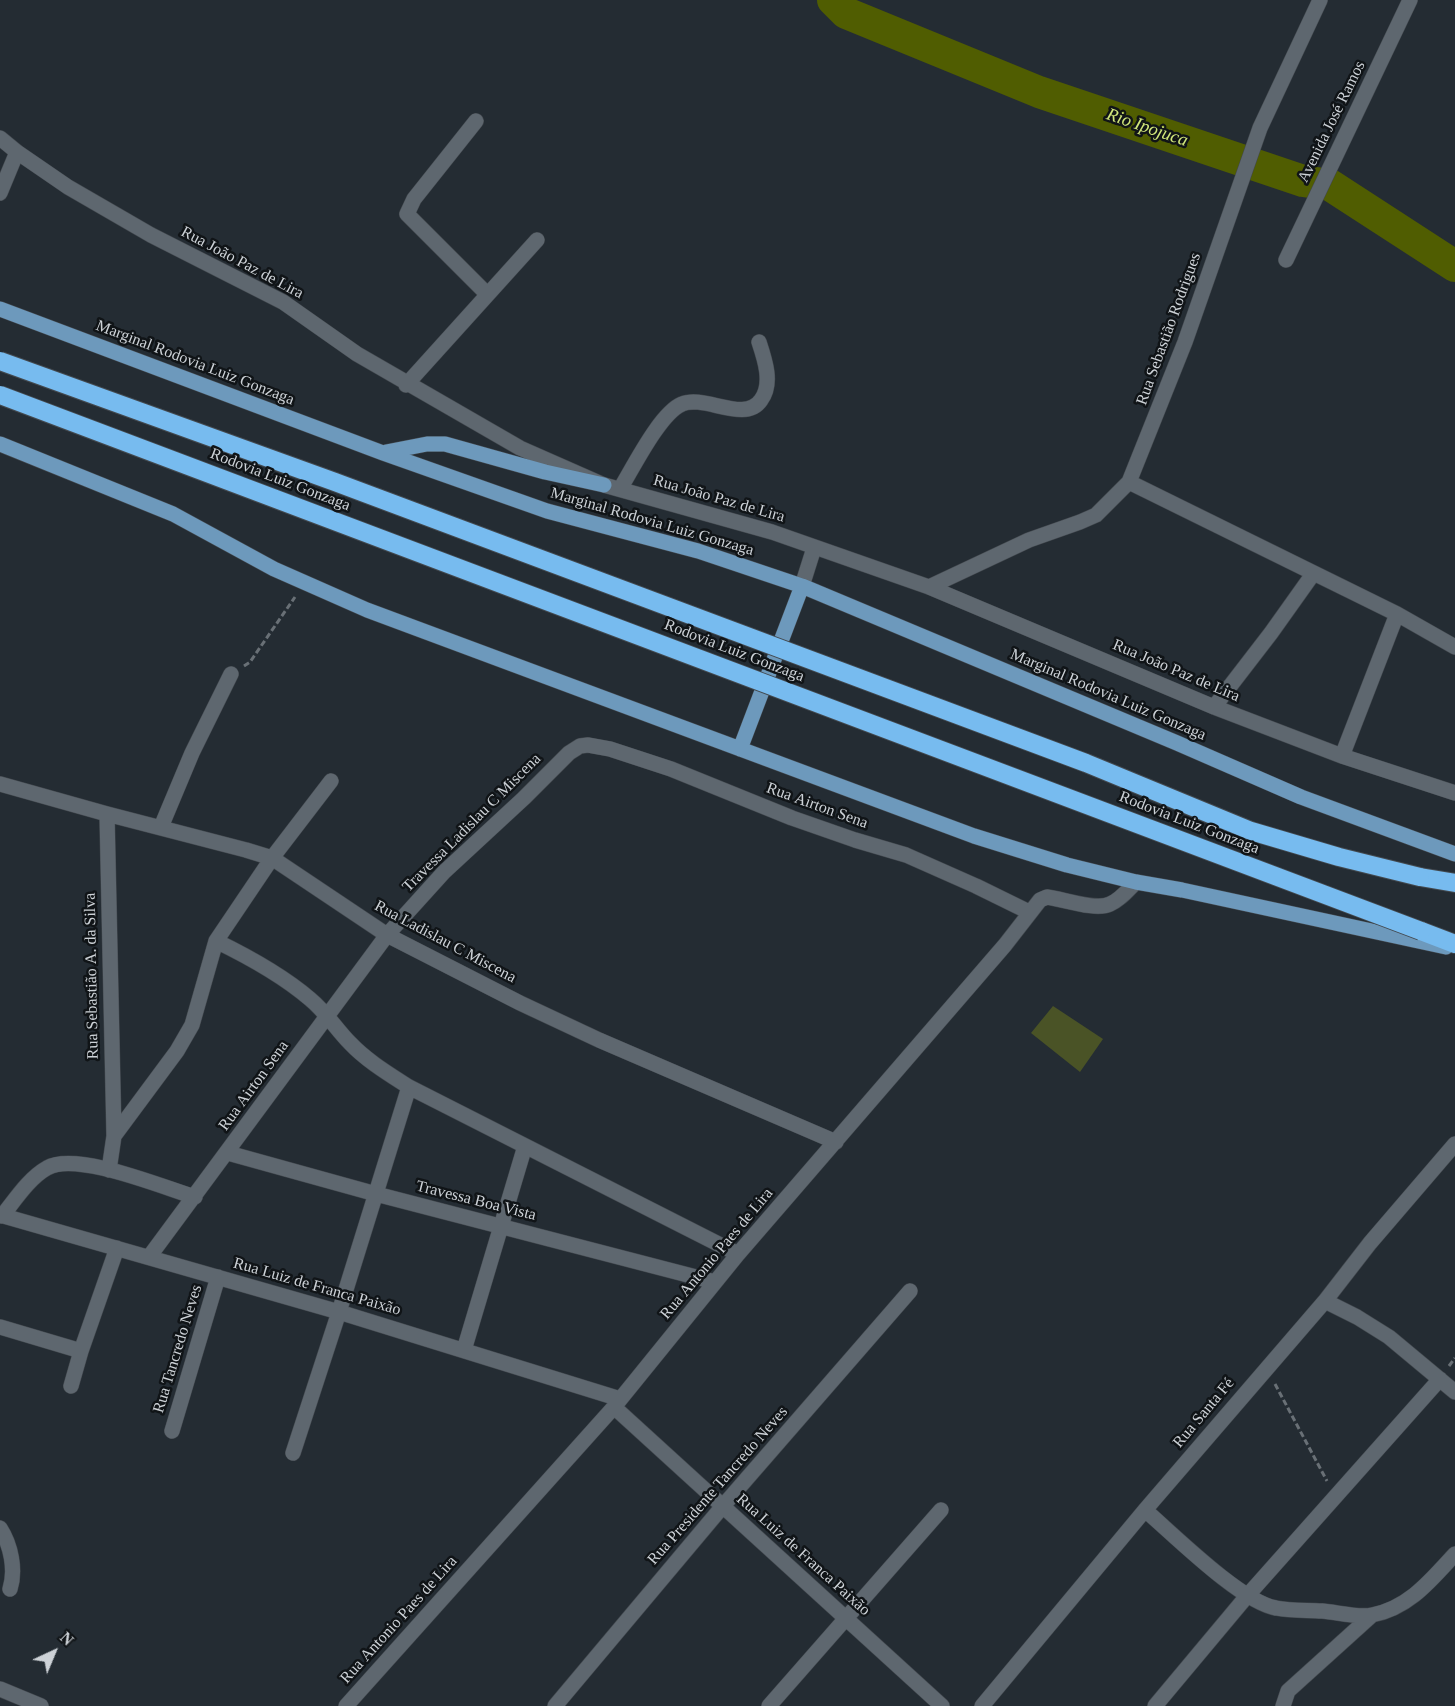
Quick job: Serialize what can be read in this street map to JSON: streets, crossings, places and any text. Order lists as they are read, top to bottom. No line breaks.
{"streets":{"highway":["Rodovia Luiz Gonzaga"],"main road":["Marginal Rodovia Luiz Gonzaga"],"street":["Avenida José Ramos","Rua João Paz de Lira","Rua Sebastião Rodrigues","Rua Airton Sena","Travessa Ladislau C Miscena","Rua Ladislau C Miscena","Rua Sebastião A. da Silva","Travessa Boa Vista","Rua Antonio Paes de Lira","Rua Luiz de Franca Paixão","Rua Tancredo Neves","Rua Santa Fé","Rua Presidente Tancredo Neves"]},"crossings":[["Rua João Paz de Lira","Rua Sebastião Rodrigues"],["Rua Airton Sena","Travessa Ladislau C Miscena"],["Rua Airton Sena","Rua Ladislau C Miscena"],["Rua Airton Sena","Travessa Boa Vista"],["Rua Airton Sena","Rua Antonio Paes de Lira"],["Rua Airton Sena","Rua Luiz de Franca Paixão"],["Travessa Ladislau C Miscena","Rua Ladislau C Miscena"],["Rua Ladislau C Miscena","Rua Sebastião A. da Silva"],["Rua Ladislau C Miscena","Rua Antonio Paes de Lira"],["Rua Sebastião A. da Silva","Rua Luiz de Franca Paixão"],["Travessa Boa Vista","Rua Antonio Paes de Lira"],["Rua Antonio Paes de Lira","Rua Luiz de Franca Paixão"],["Rua Luiz de Franca Paixão","Rua Tancredo Neves"],["Rua Luiz de Franca Paixão","Rua Presidente Tancredo Neves"]],"water":["Rio Ipojuca"],"north":"top right"}
